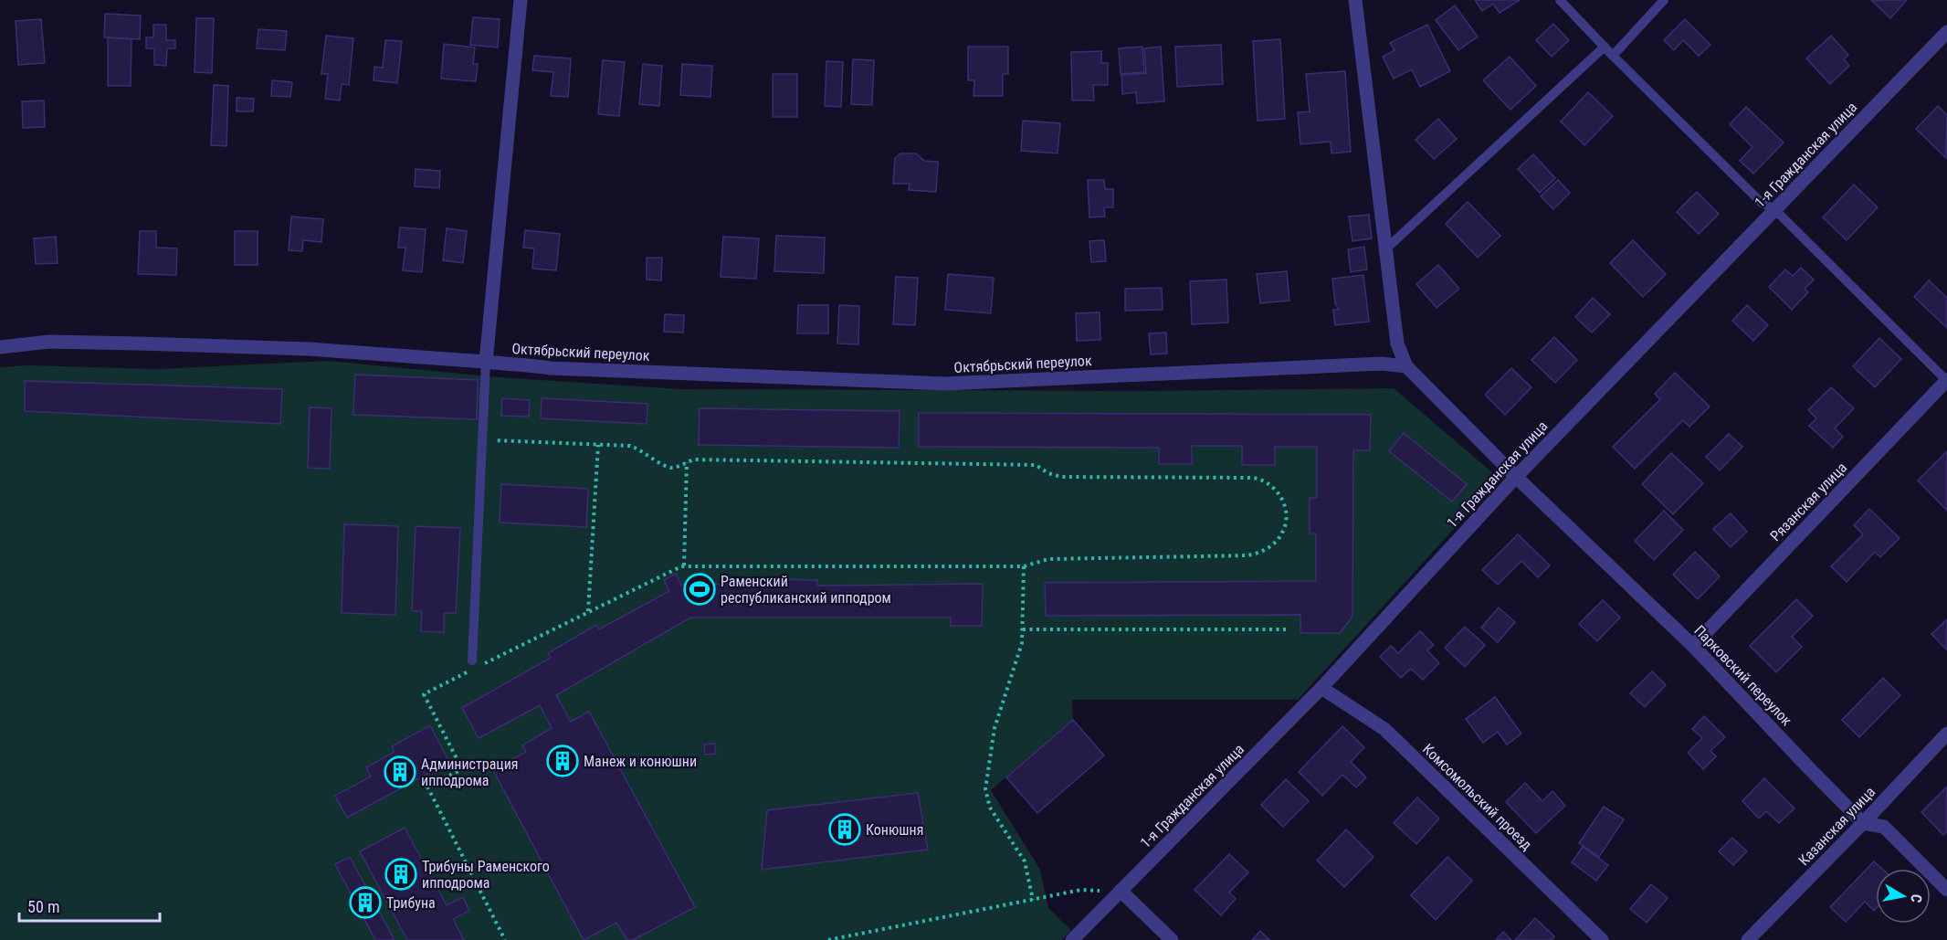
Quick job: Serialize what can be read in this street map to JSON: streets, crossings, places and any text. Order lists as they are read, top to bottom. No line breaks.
{"streets":{"street":["1-я Гражданская улица","Октябрьский переулок","Рязанская улица","Парковский переулок","Комсомольский проезд","Казанская улица"]},"crossings":[["1-я Гражданская улица","Парковский переулок"],["1-я Гражданская улица","Комсомольский проезд"],["Рязанская улица","Парковский переулок"],["Парковский переулок","Казанская улица"]],"places":{"sports":["Раменский республиканский ипподром"],"building":["Манеж и конюшни","Администрация ипподрома","Конюшня","Трибуны Раменского ипподрома","Трибуна"]},"scale_bar":"50 m","north":"right"}
